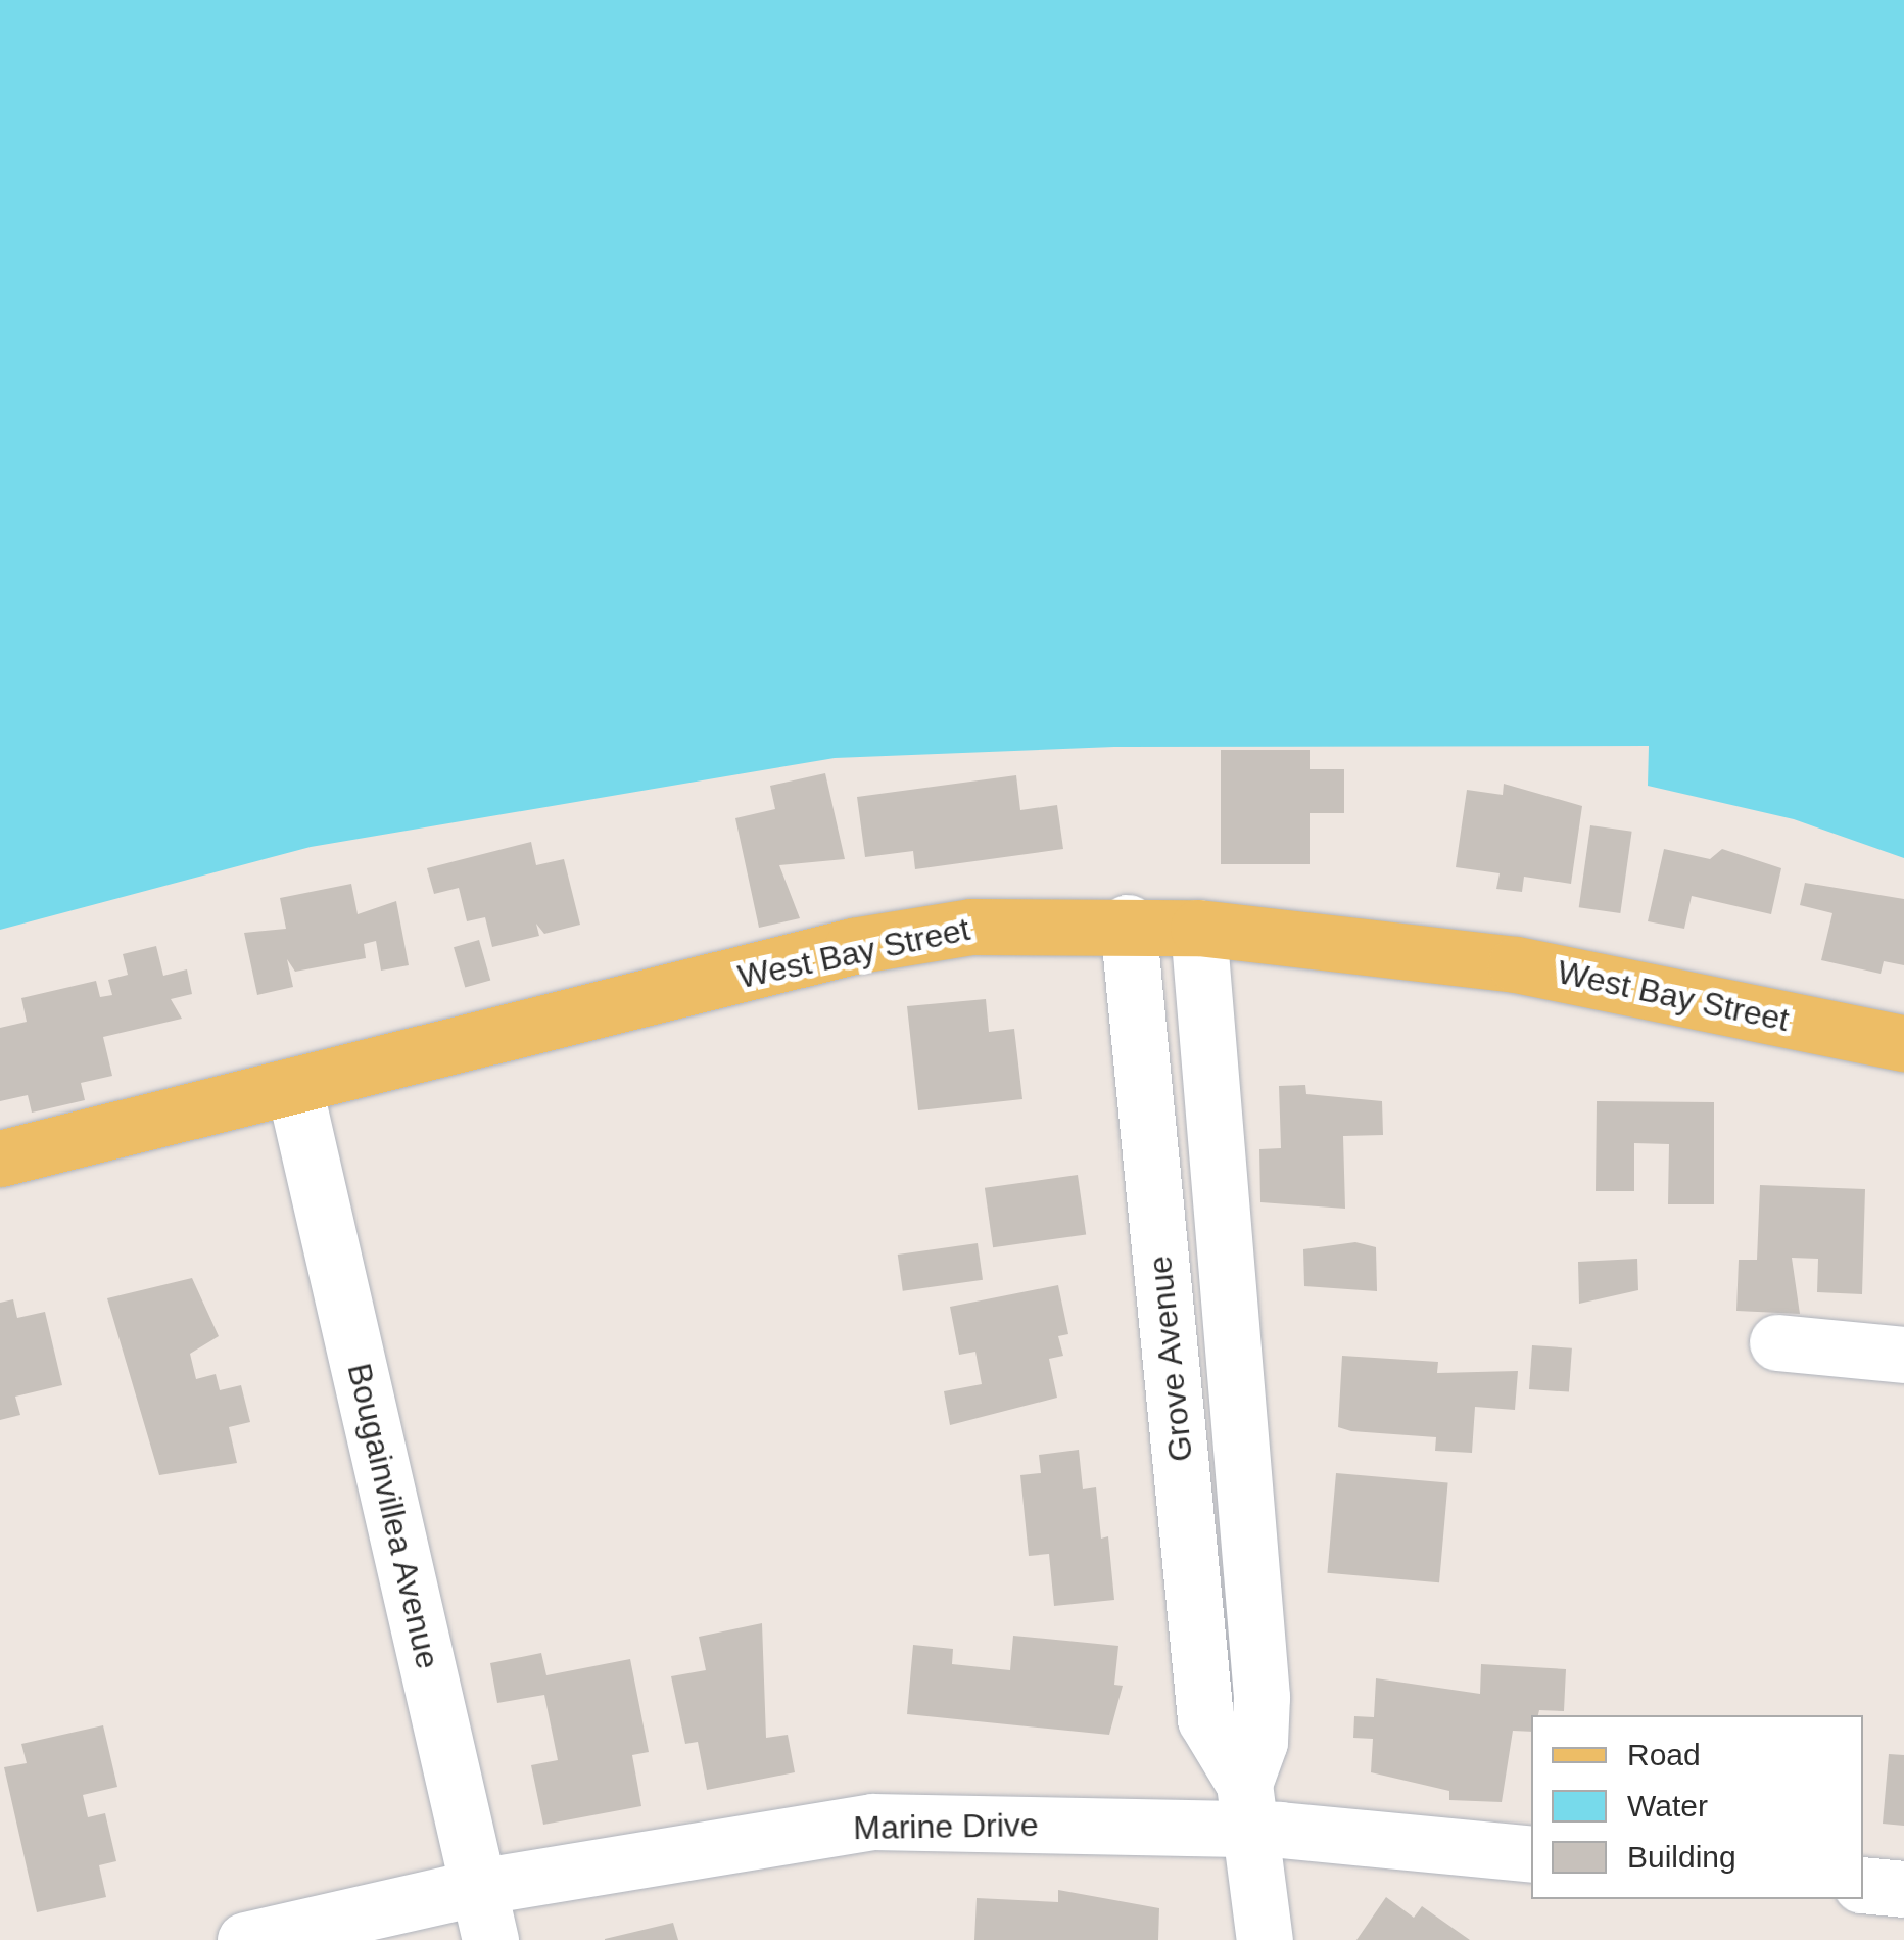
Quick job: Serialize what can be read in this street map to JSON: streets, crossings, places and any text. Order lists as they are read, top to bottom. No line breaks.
{"streets":{"main road":["West Bay Street"],"street":["Grove Avenue","Bougainvillea Avenue","Marine Drive"]},"crossings":[["West Bay Street","Grove Avenue"],["West Bay Street","Bougainvillea Avenue"],["Grove Avenue","Marine Drive"],["Bougainvillea Avenue","Marine Drive"]],"legend":["Road","Water","Building"]}
